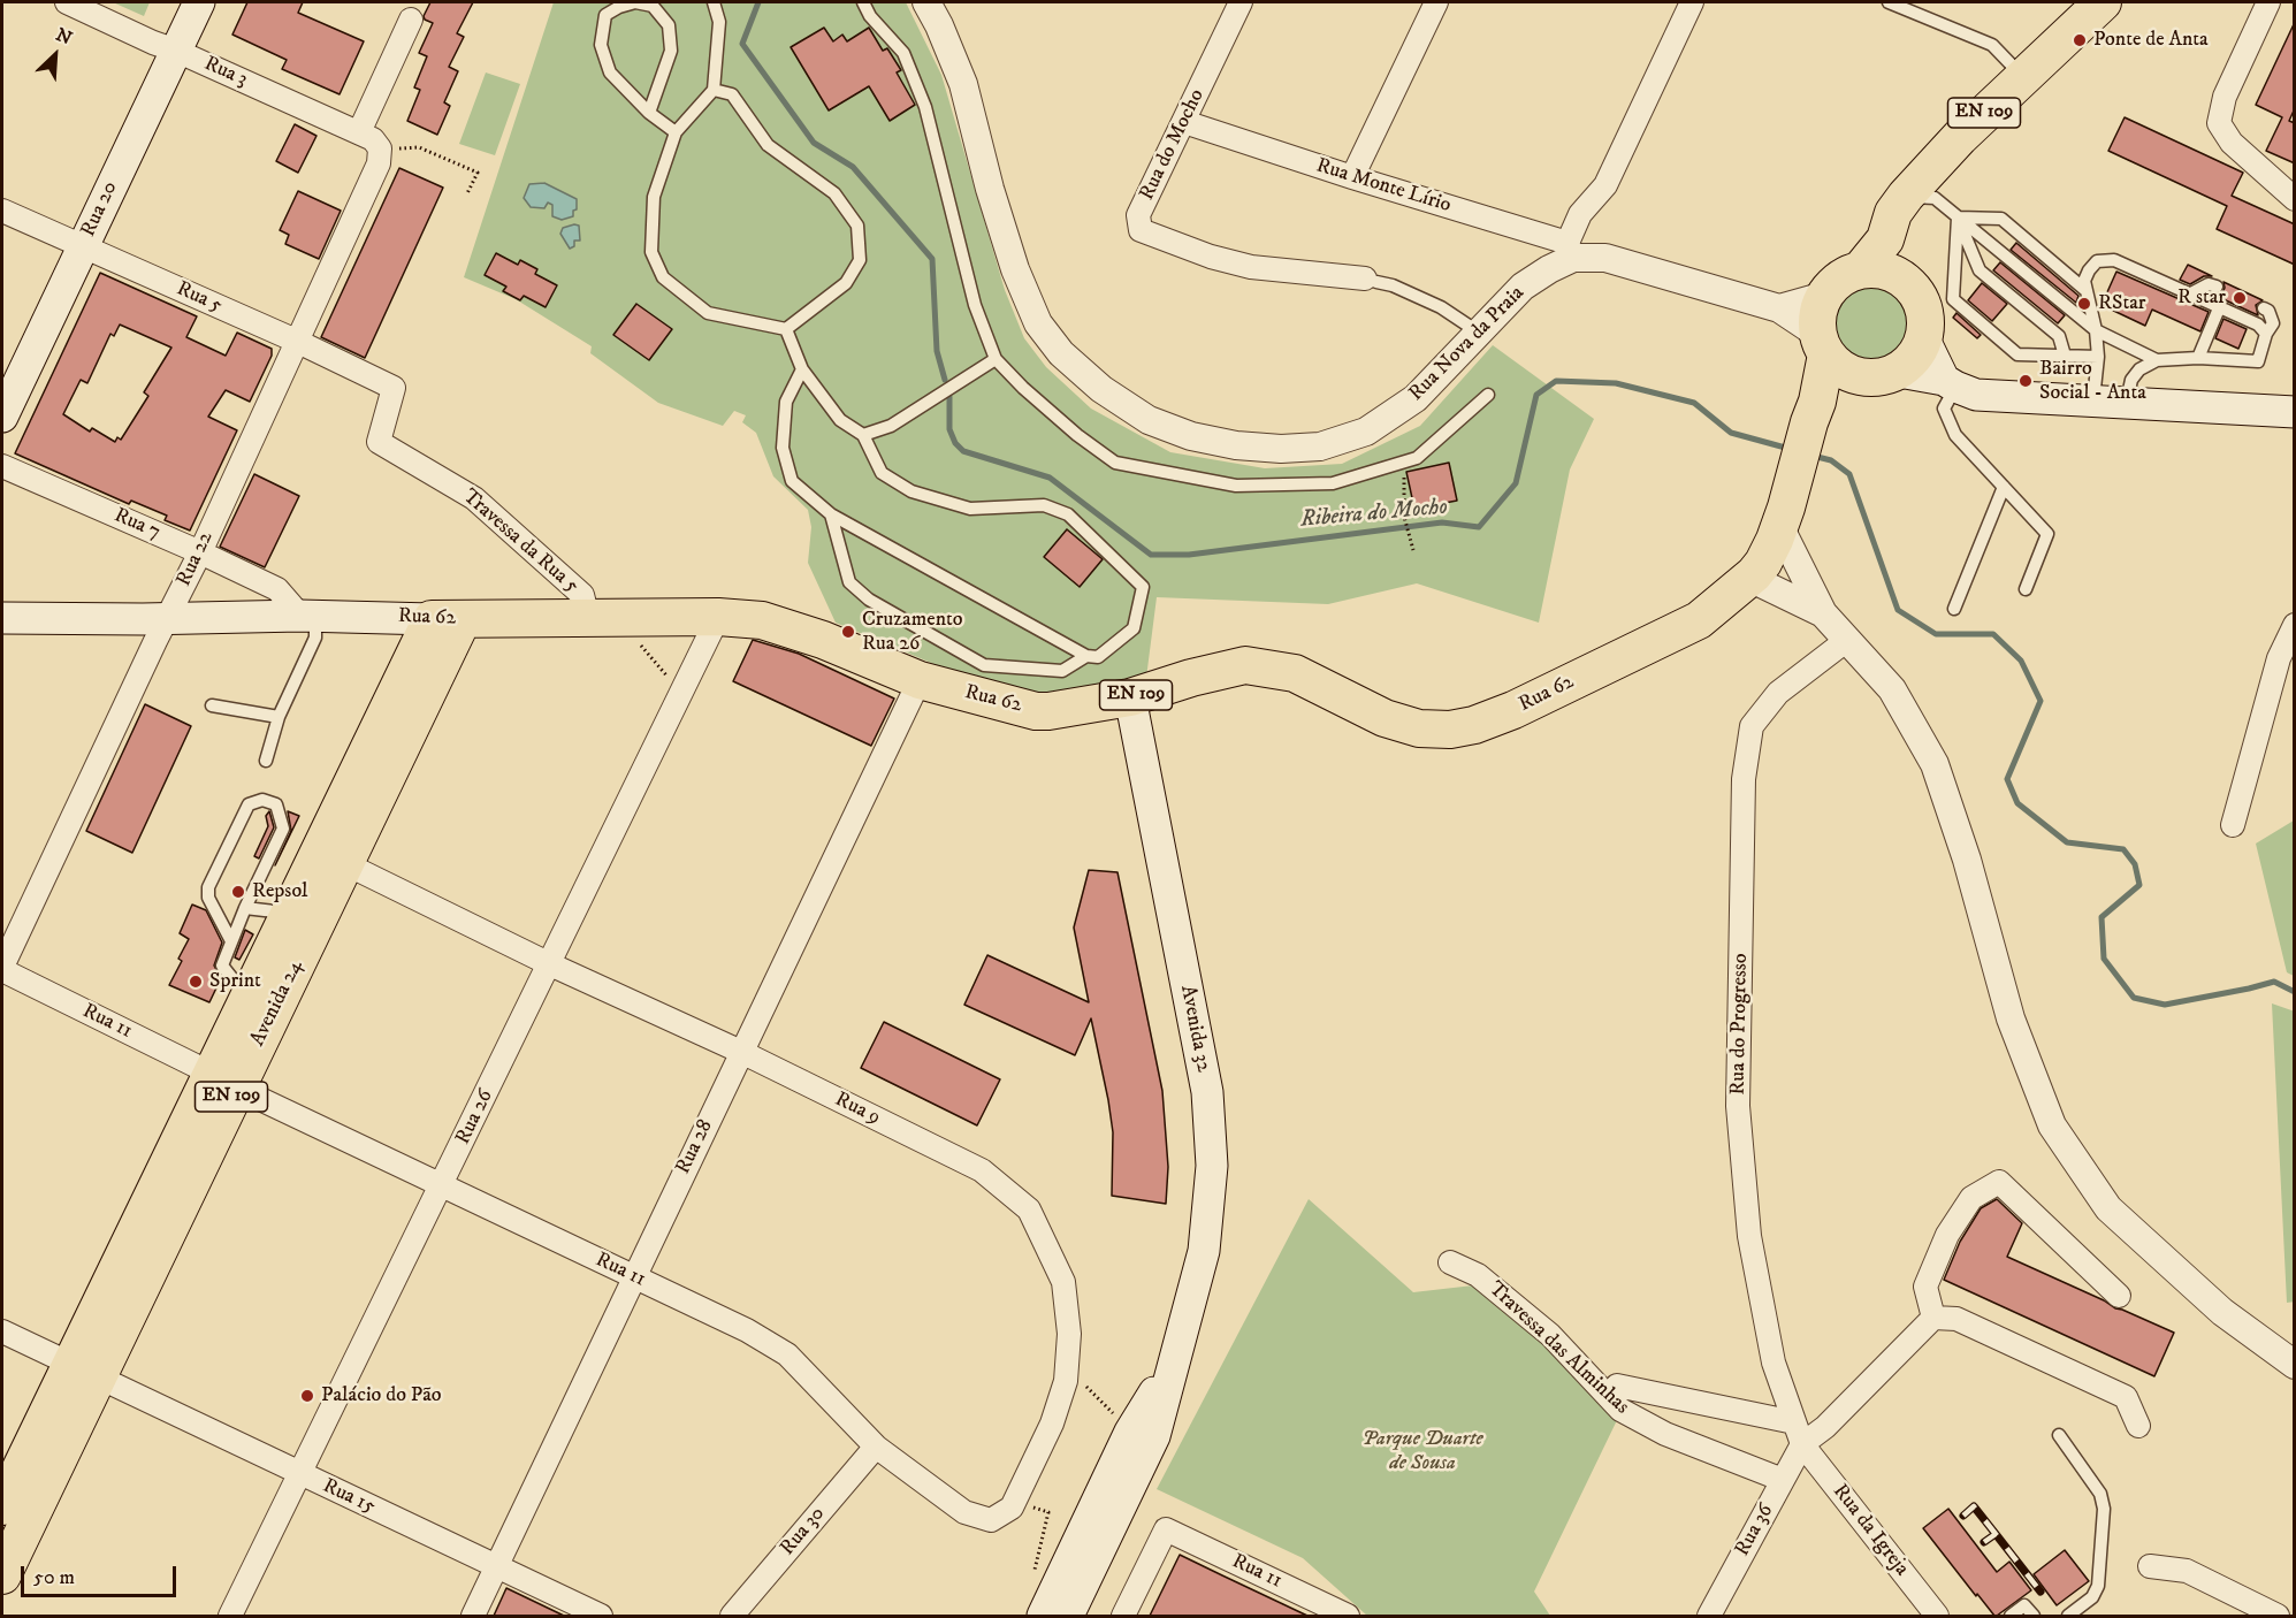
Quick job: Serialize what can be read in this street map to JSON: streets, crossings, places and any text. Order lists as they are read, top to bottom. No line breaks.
{"streets":{"main road":["EN 109","Rua 20","Rua 62","Avenida 24","Avenida 32"],"street":["Rua 3","Rua do Mocho","Rua Monte Lírio","Rua 5","Rua Nova da Praia","Rua 7","Travessa da Rua 5","Rua 22","Rua 11","Rua do Progresso","Rua 9","Rua 26","Rua 28","Travessa das Alminhas","Rua 15","Rua 36","Rua da Igreja","Rua 30"]},"crossings":[["Rua 3","Rua 20"],["Rua 3","Rua 22"],["EN 109","Rua Nova da Praia"],["EN 109","Rua 62"],["Rua do Mocho","Rua Monte Lírio"],["Rua Monte Lírio","Rua Nova da Praia"],["Rua 20","Rua 5"],["Rua 5","Travessa da Rua 5"],["Rua 5","Rua 22"],["Rua Nova da Praia","Rua 62"],["Rua 7","Rua 22"],["Rua 7","Rua 62"],["Travessa da Rua 5","Rua 62"],["Rua 22","Rua 62"],["Rua 22","Rua 11"],["Rua 62","Avenida 24"],["Rua 62","Avenida 32"],["Rua 62","Rua 26"],["Rua 62","Rua 28"],["Avenida 24","Rua 11"],["Avenida 24","Rua 9"],["Avenida 24","Rua 15"],["Rua 11","Rua 9"],["Rua 11","Rua 26"],["Rua 11","Rua 28"],["Rua 11","Rua 30"],["Rua do Progresso","Rua 36"],["Rua do Progresso","Rua da Igreja"],["Rua 9","Rua 26"],["Rua 9","Rua 28"],["Rua 26","Rua 15"],["Rua 28","Rua 15"],["Travessa das Alminhas","Rua 36"],["Rua 36","Rua da Igreja"]],"water":["Ribeira do Mocho"],"parks":["Parque Duarte de Sousa"],"places":["Ponte de Anta","R star","RStar","Bairro Social - Anta","Cruzamento Rua 26","Repsol","Sprint","Palácio do Pão"],"scale_bar":"50 m","north":"top right"}
